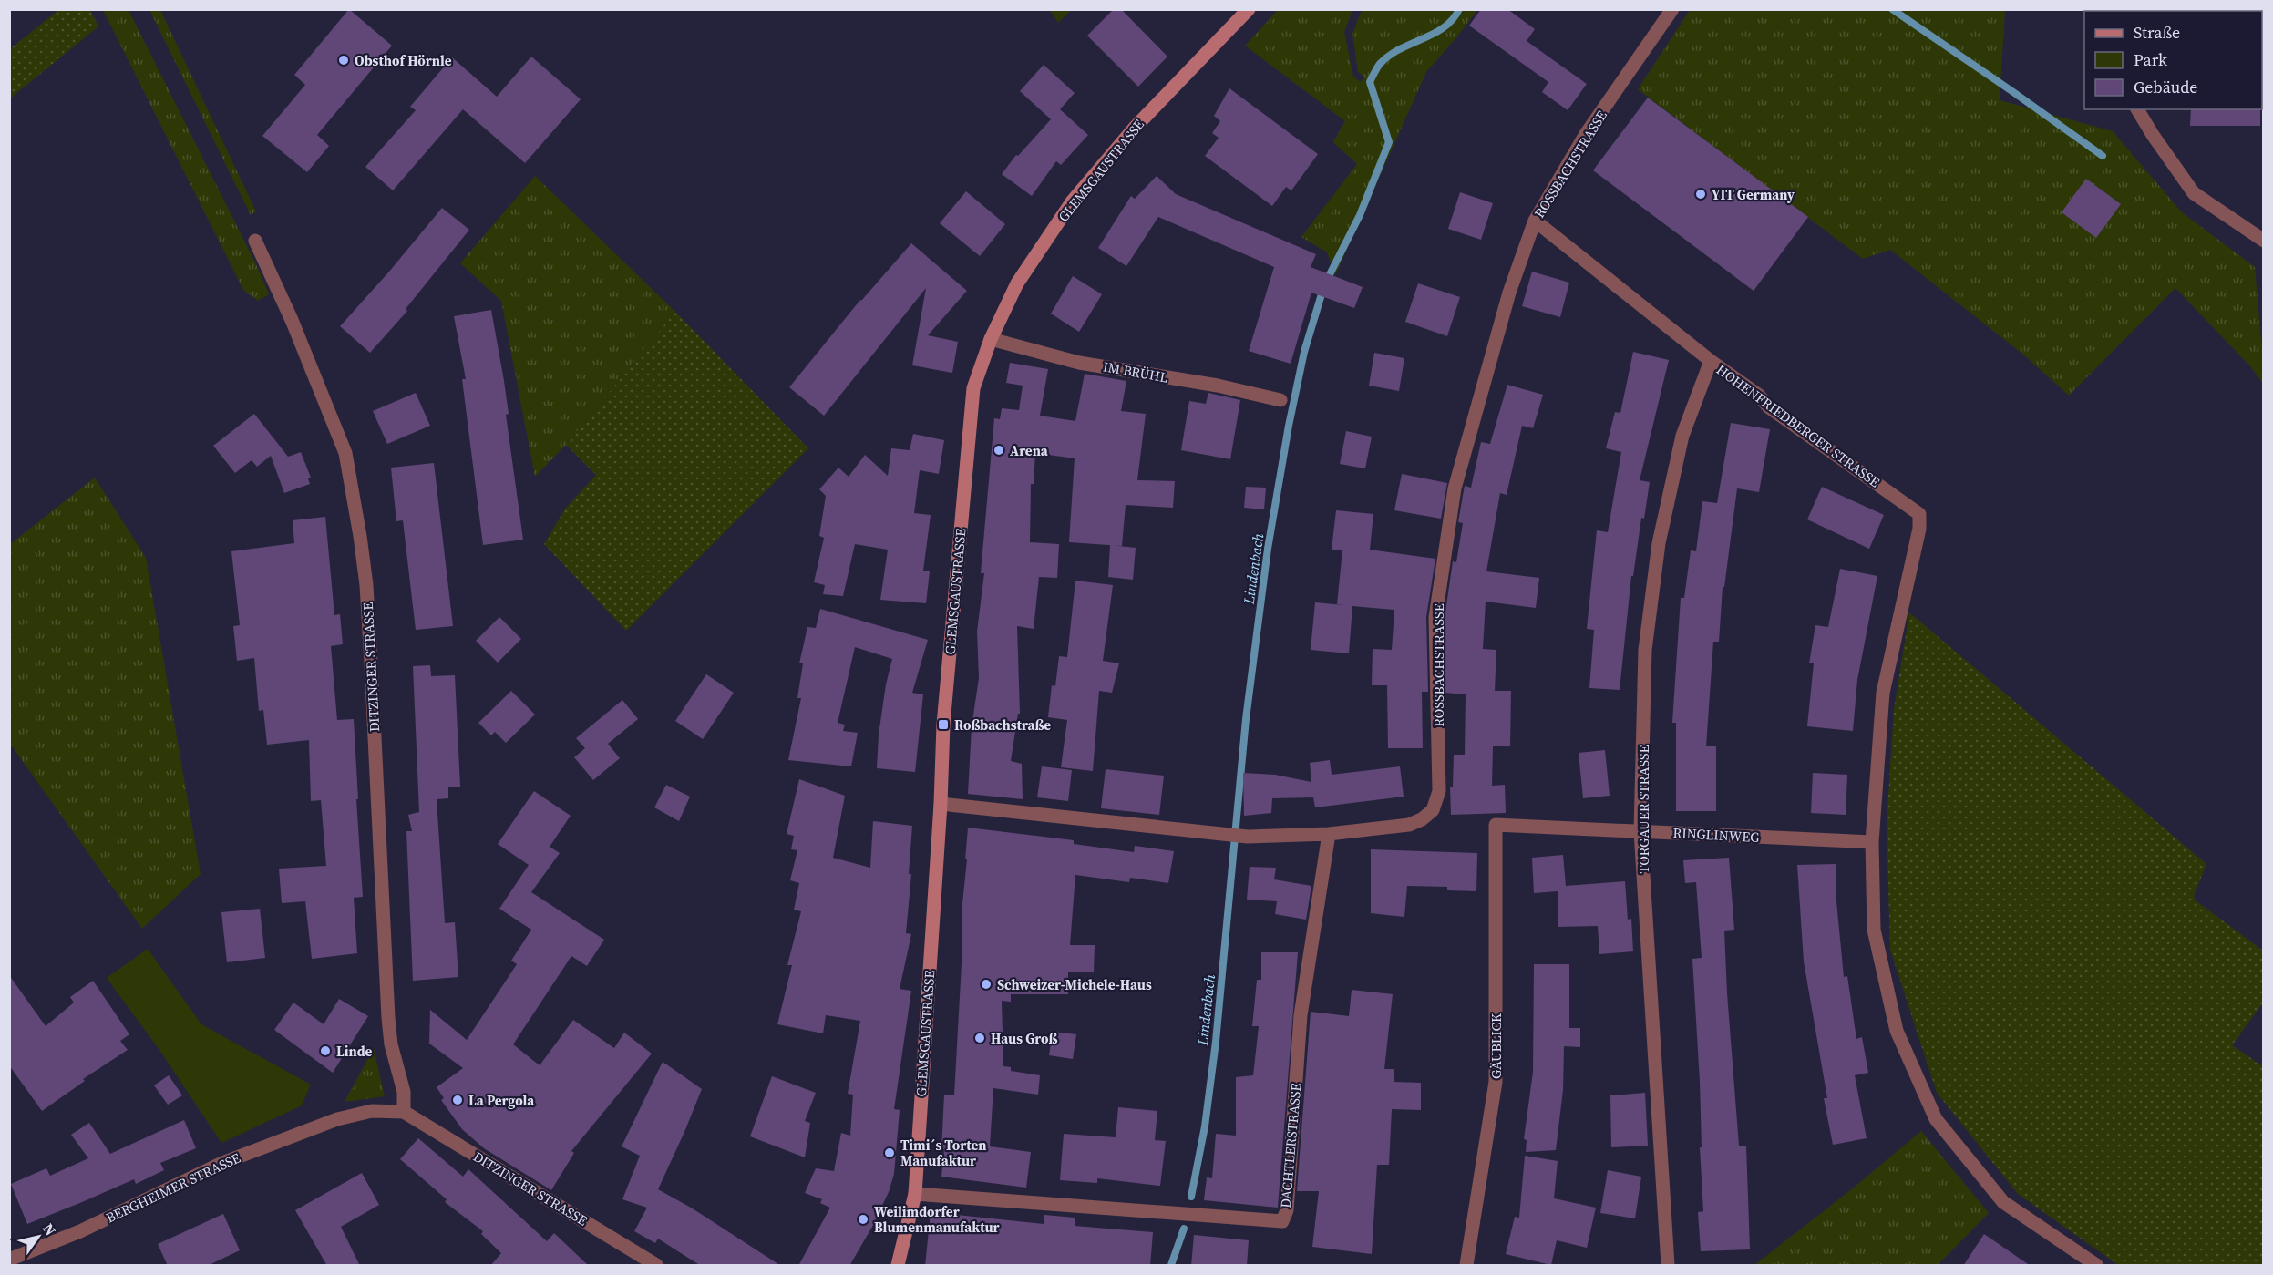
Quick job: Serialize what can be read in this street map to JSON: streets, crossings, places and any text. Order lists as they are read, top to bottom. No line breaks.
{"streets":{"main road":["GLEMSGAUSTRASSE"],"street":["ROSSBACHSTRASSE","IM BRÜHL","HOHENFRIEDBERGER STRASSE","DITZINGER STRASSE","TORGAUER STRASSE","RINGLINWEG","GÄUBLICK","DACHTLERSTRASSE","BERGHEIMER STRASSE"]},"crossings":[["ROSSBACHSTRASSE","GLEMSGAUSTRASSE"],["ROSSBACHSTRASSE","HOHENFRIEDBERGER STRASSE"],["ROSSBACHSTRASSE","DACHTLERSTRASSE"],["GLEMSGAUSTRASSE","IM BRÜHL"],["GLEMSGAUSTRASSE","DACHTLERSTRASSE"],["HOHENFRIEDBERGER STRASSE","TORGAUER STRASSE"],["HOHENFRIEDBERGER STRASSE","RINGLINWEG"],["DITZINGER STRASSE","BERGHEIMER STRASSE"],["TORGAUER STRASSE","RINGLINWEG"],["RINGLINWEG","GÄUBLICK"]],"water":["Lindenbach"],"places":{"other":["Obsthof Hörnle","YIT Germany","Arena","Schweizer-Michele-Haus","Haus Groß","Linde","La Pergola","Timi´s Torten Manufaktur","Weilimdorfer Blumenmanufaktur"],"transit":["Roßbachstraße"]},"legend":["Straße","Park","Gebäude"],"north":"top right"}
